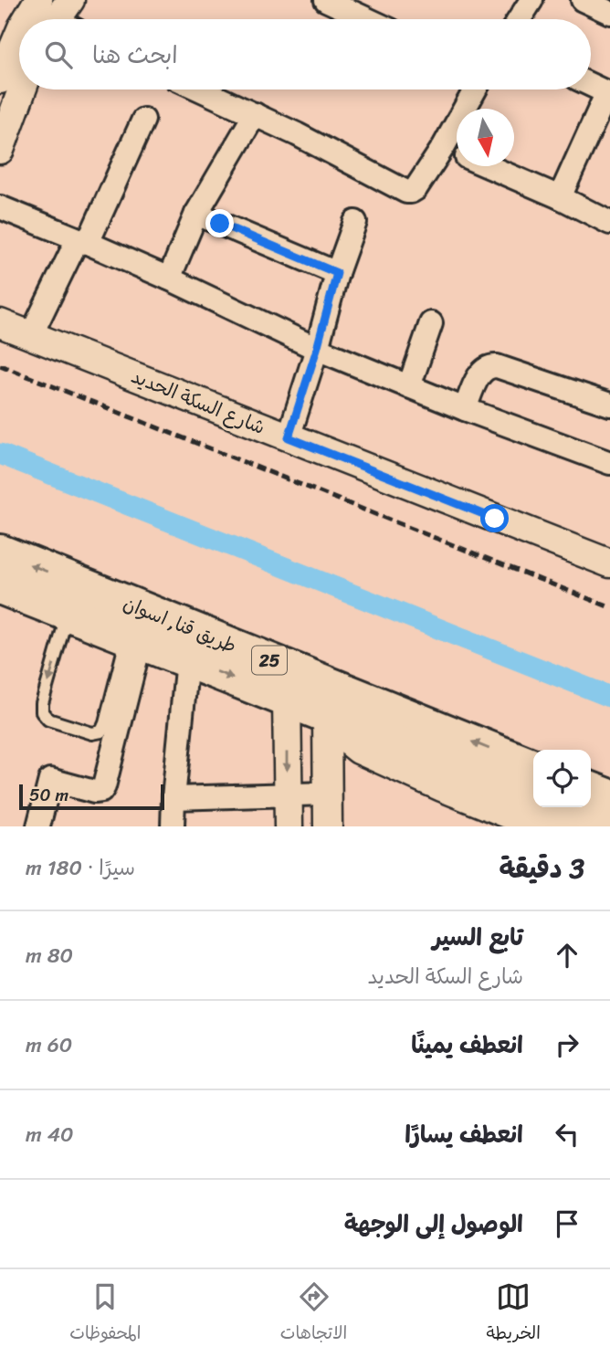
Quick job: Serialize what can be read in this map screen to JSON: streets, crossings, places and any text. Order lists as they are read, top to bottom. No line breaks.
{"streets":{"highway":["طريق قنا, اسوان","25"],"street":["شارع السكة الحديد"]},"scale_bar":"50 m","north":"bottom","page":{"search":"ابحث هنا","scale":"50 m","heading":["3 دقيقة","سيرًا · 180 m"],"list":[["تابع السير","شارع السكة الحديد","80 m"],["انعطف يمينًا","60 m"],["انعطف يسارًا","40 m"],"الوصول إلى الوجهة"],"nav":["الخريطة","الاتجاهات","المحفوظات"]}}
